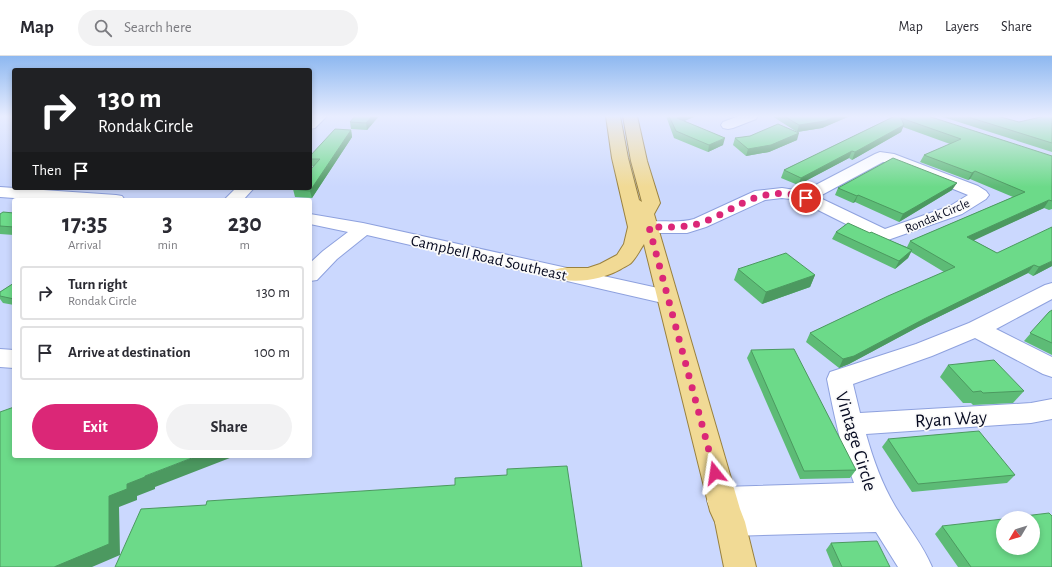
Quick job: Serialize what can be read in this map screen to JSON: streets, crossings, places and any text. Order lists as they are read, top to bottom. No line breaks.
{"streets":{"street":["Rondak Circle","Campbell Road Southeast","Ryan Way","Vintage Circle"]},"crossings":[["Ryan Way","Vintage Circle"]],"north":"bottom left","page":{"header":"Map","search":"Search here","nav":["Map","Layers","Share"],"turn":["130 m","Rondak Circle"],"then":"Then","eta":["17:35","Arrival","3","min","230","m"],"list":[{"name":"Turn right","note":"Rondak Circle","value":"130 m"},{"name":"Arrive at destination","value":"100 m"}],"buttons":["Exit","Share"]}}
